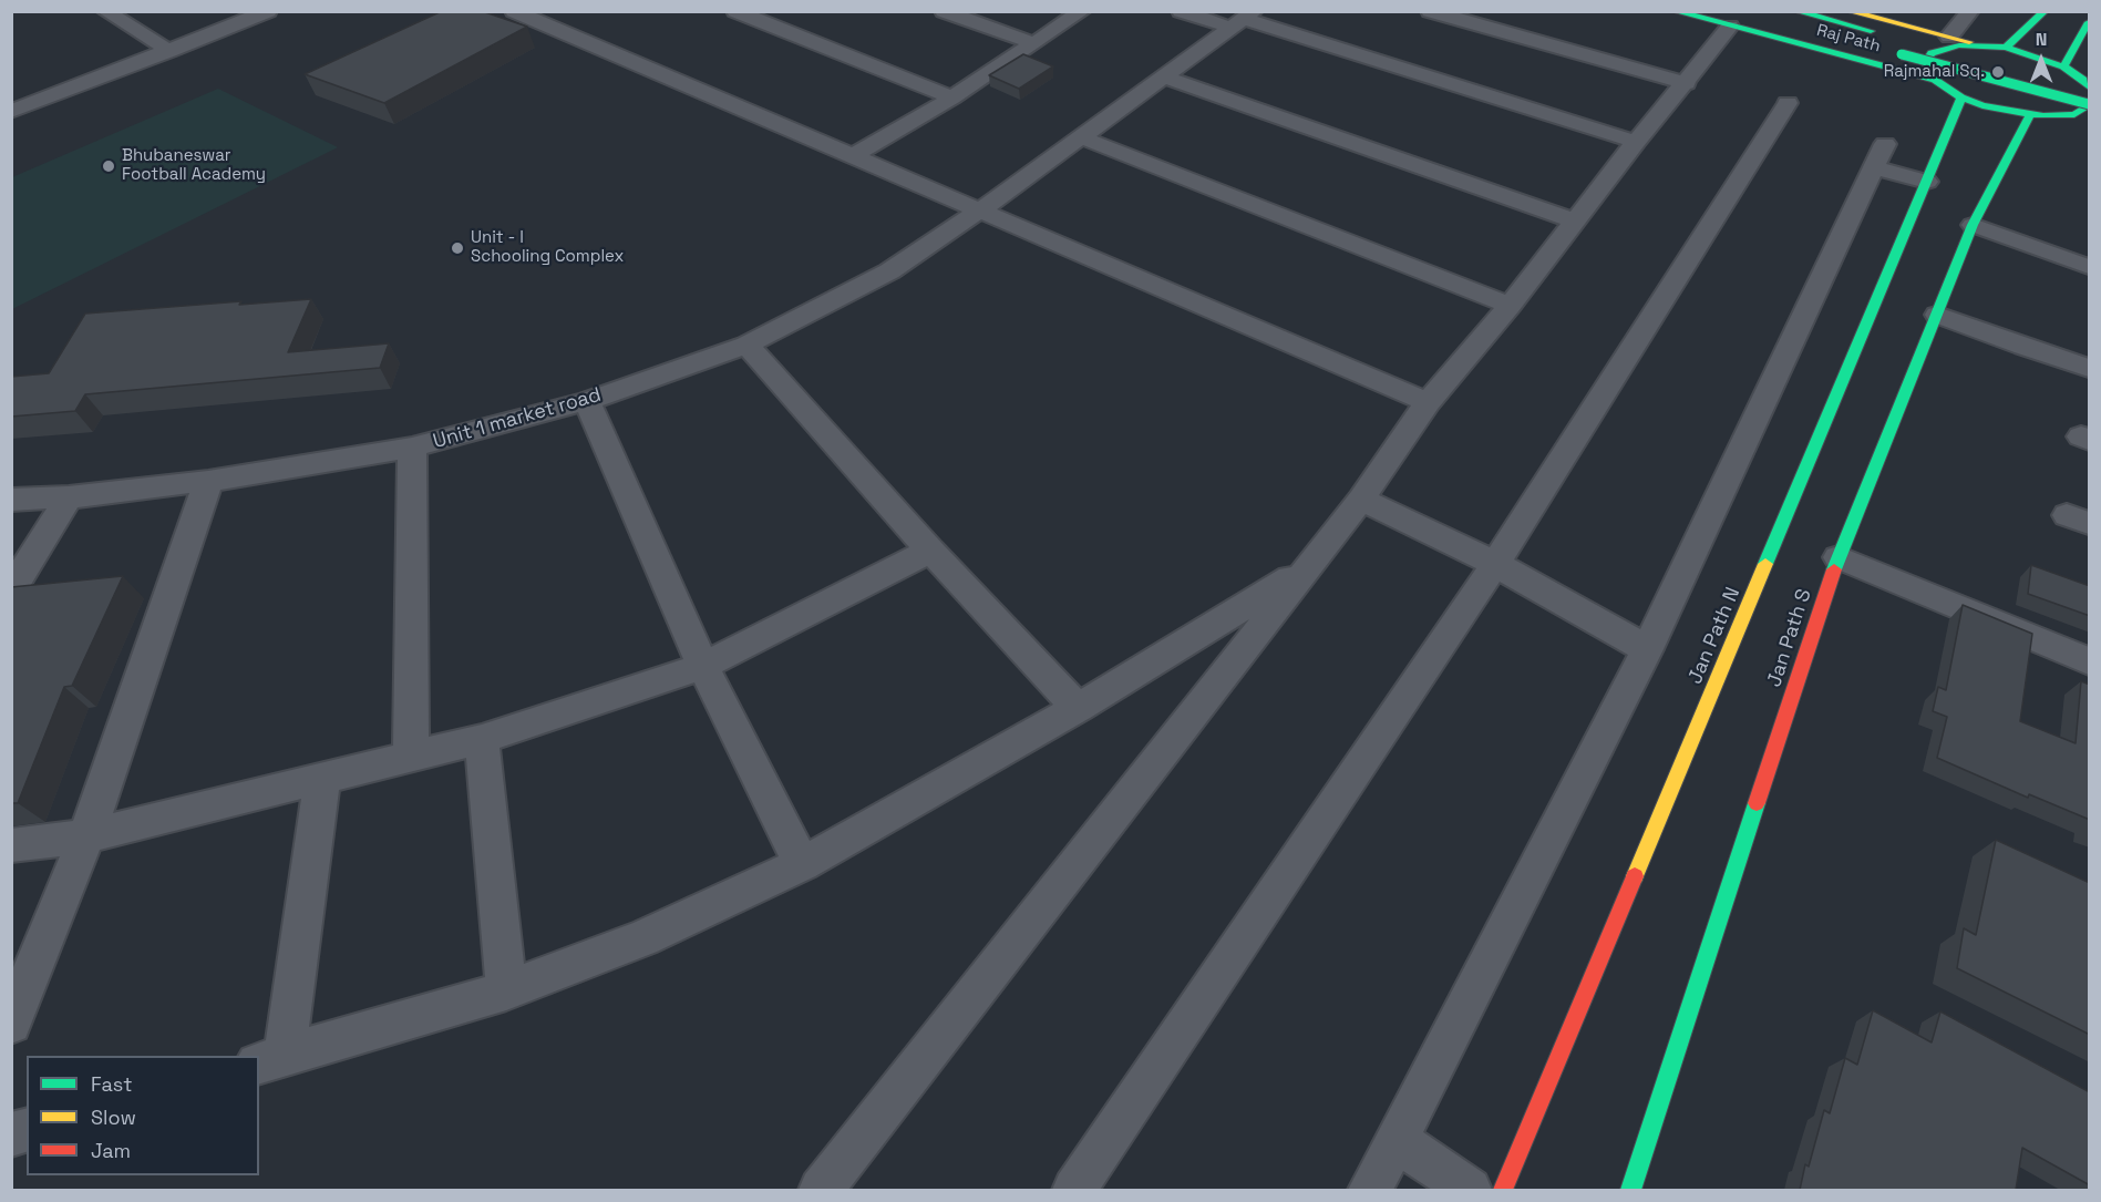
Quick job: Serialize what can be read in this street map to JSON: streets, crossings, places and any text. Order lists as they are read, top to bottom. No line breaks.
{"streets":{"main road":["Raj Path","Jan Path N","Jan Path S"],"street":["Unit 1 market road"]},"crossings":[["Raj Path","Jan Path N"],["Raj Path","Jan Path S"]],"places":["Rajmahal Sq.","Bhubaneswar Football Academy","Unit - I Schooling Complex"],"legend":["Fast","Slow","Jam"],"north":"top"}
